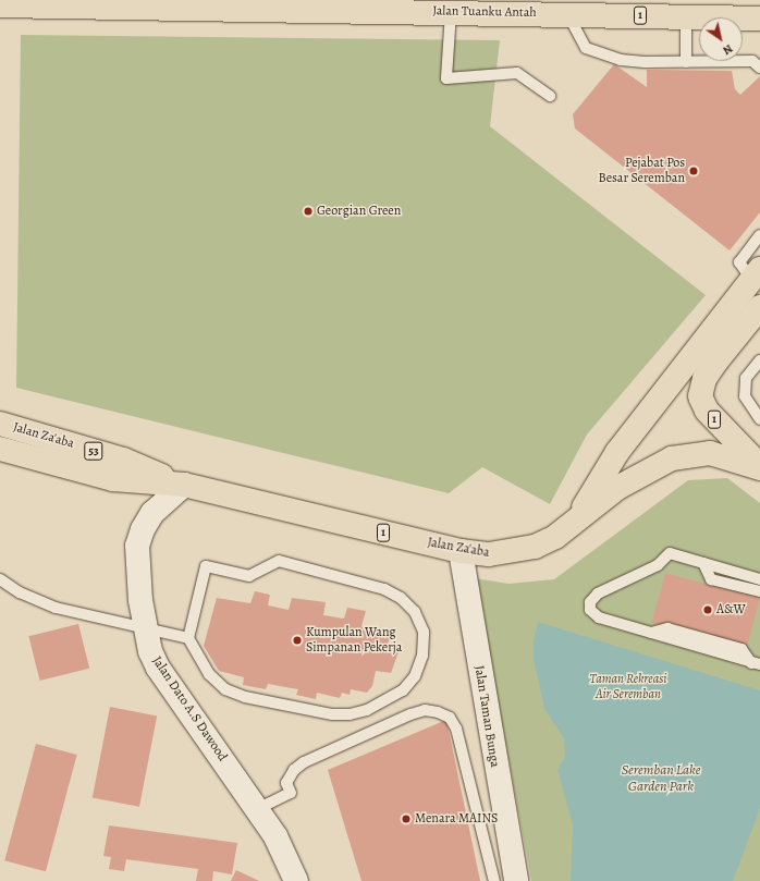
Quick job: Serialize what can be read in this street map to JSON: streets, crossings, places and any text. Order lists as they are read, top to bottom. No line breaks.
{"streets":{"highway":["Jalan Tuanku Antah","1","Jalan Za'aba","53"],"street":["Jalan Dato A.S Dawood","Jalan Taman Bunga"]},"crossings":[["Jalan Tuanku Antah","1"],["1","Jalan Za'aba"],["Jalan Za'aba","Jalan Dato A.S Dawood"],["Jalan Za'aba","Jalan Taman Bunga"]],"water":["Seremban Lake Garden Park"],"parks":["Taman Rekreasi Air Seremban"],"places":["Pejabat Pos Besar Seremban","Georgian Green","A&W","Kumpulan Wang Simpanan Pekerja","Menara MAINS"],"north":"bottom right"}
